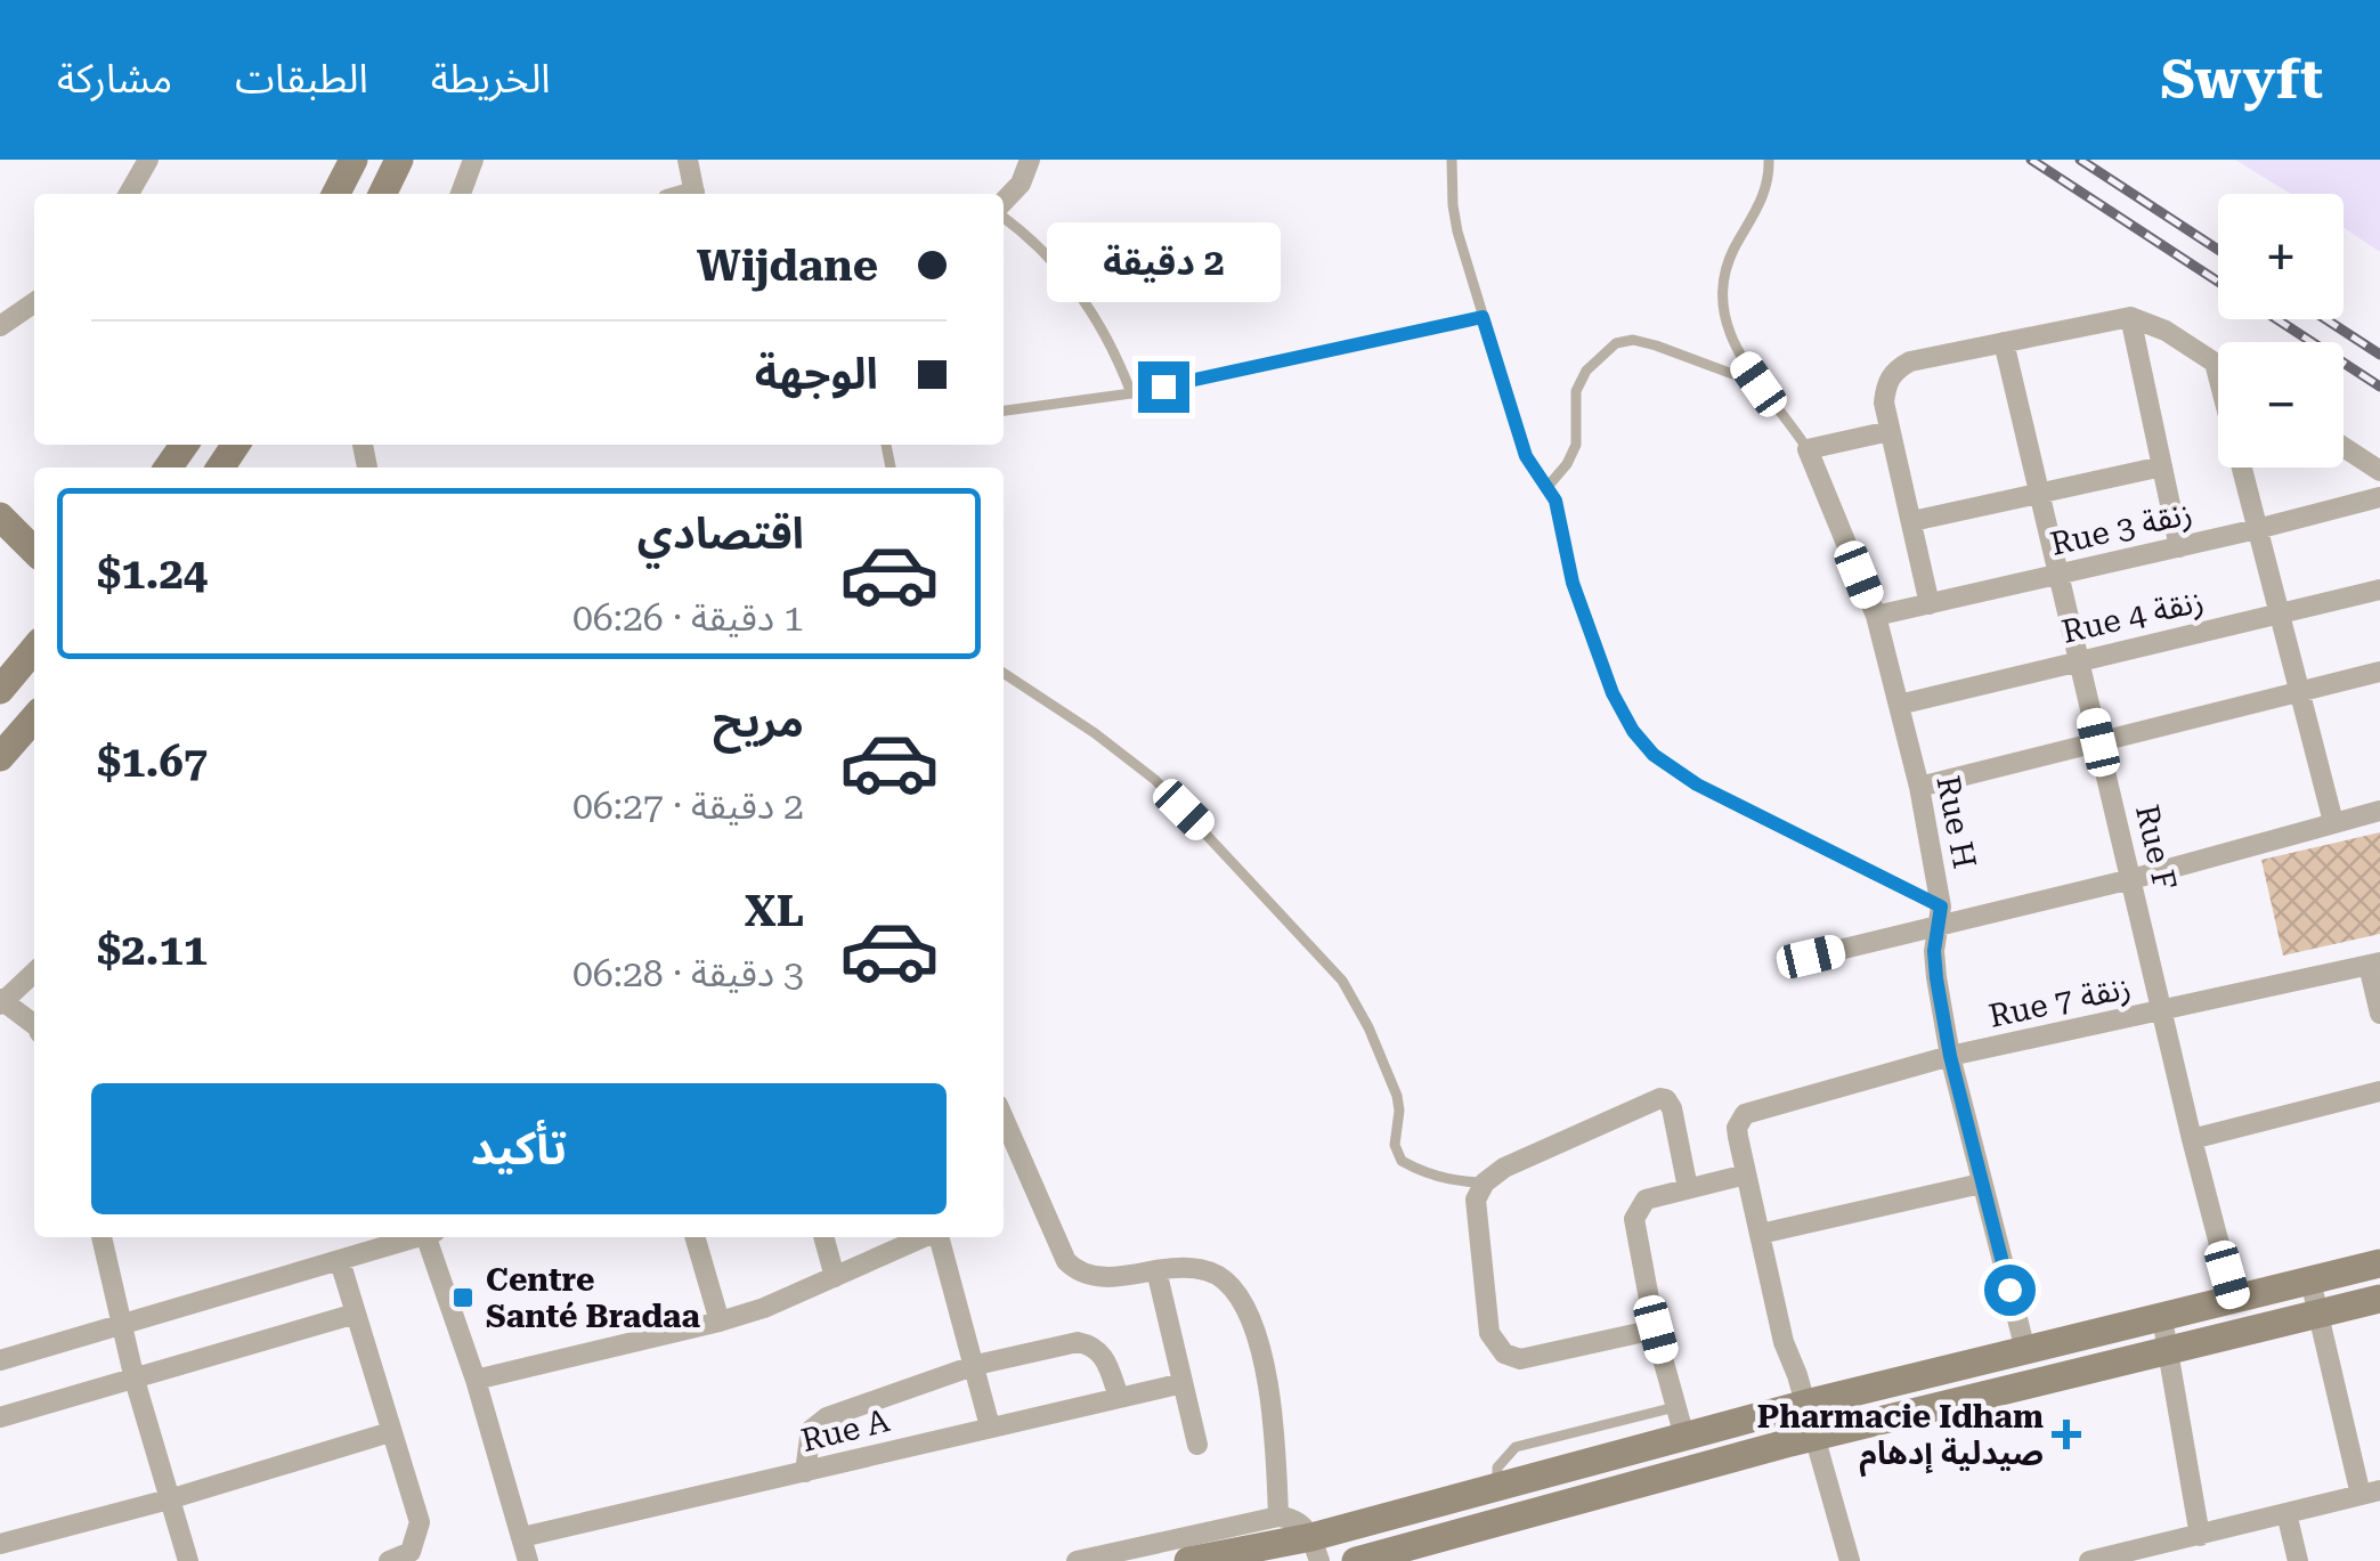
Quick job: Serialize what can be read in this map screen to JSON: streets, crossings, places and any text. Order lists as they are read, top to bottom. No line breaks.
{"streets":{"street":["Rue 3 زنقة","Rue 4 زنقة","Rue H","Rue F","Rue 7 زنقة","Rue A"]},"crossings":[["Rue 3 زنقة","Rue H"],["Rue 3 زنقة","Rue F"],["Rue 4 زنقة","Rue H"],["Rue 4 زنقة","Rue F"],["Rue H","Rue 7 زنقة"],["Rue F","Rue 7 زنقة"]],"places":{"transit":["Centre Santé Bradaa"],"health":["Pharmacie Idham صيدلية إدهام"]},"page":{"header":"Swyft","nav":["الخريطة","الطبقات","مشاركة"],"map_buttons":["+","−"],"banner":["Wijdane","الوجهة"],"bubble":"2 دقيقة","list":[{"name":"اقتصادي","note":"1 دقيقة · 06:26","value":"$1.24"},{"name":"مريح","note":"2 دقيقة · 06:27","value":"$1.67"},{"name":"XL","note":"3 دقيقة · 06:28","value":"$2.11"}],"buttons":"تأكيد"}}
